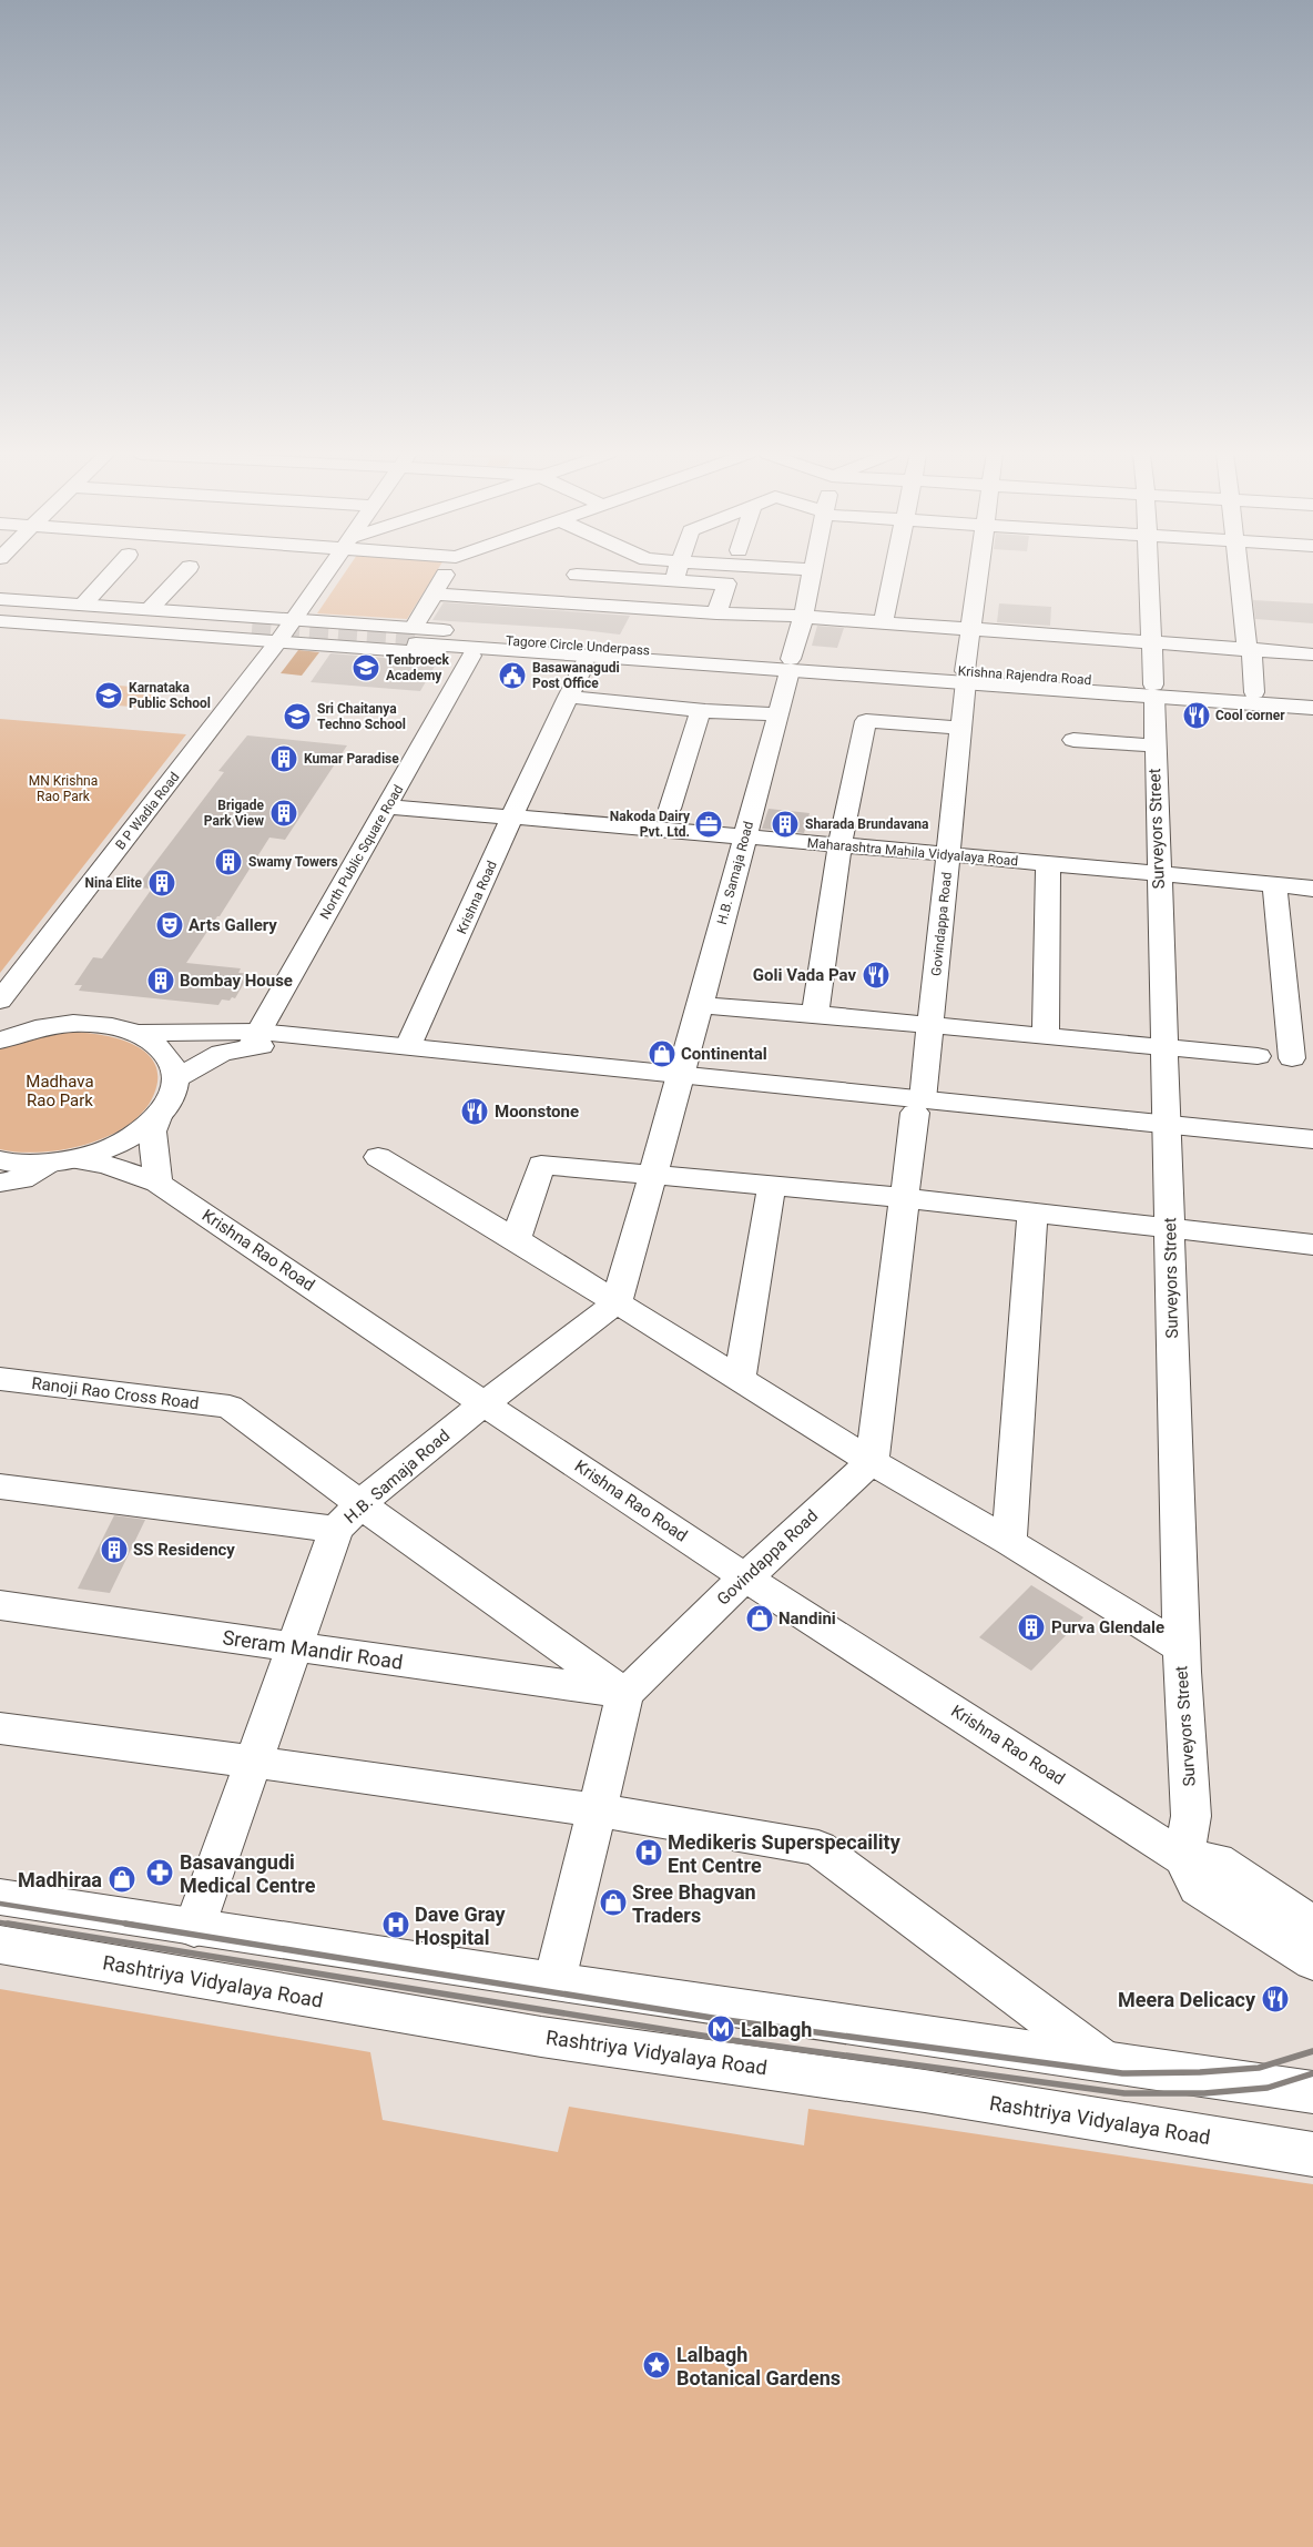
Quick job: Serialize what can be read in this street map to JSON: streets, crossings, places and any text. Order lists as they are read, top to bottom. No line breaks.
{"streets":{"street":["Tagore Circle Underpass","Krishna Rajendra Road","B P Wadia Road","Surveyors Street","North Public Square Road","Maharashtra Mahila Vidyalaya Road","H.B. Samaja Road","Krishna Road","Govindappa Road","Krishna Rao Road","Ranoji Rao Cross Road","Sreram Mandir Road","Rashtriya Vidyalaya Road"]},"crossings":[["Tagore Circle Underpass","Krishna Rajendra Road"],["Tagore Circle Underpass","B P Wadia Road"],["Krishna Rajendra Road","Surveyors Street"],["Krishna Rajendra Road","H.B. Samaja Road"],["Krishna Rajendra Road","Govindappa Road"],["Surveyors Street","Maharashtra Mahila Vidyalaya Road"],["Surveyors Street","Krishna Rao Road"],["North Public Square Road","Maharashtra Mahila Vidyalaya Road"],["Maharashtra Mahila Vidyalaya Road","H.B. Samaja Road"],["Maharashtra Mahila Vidyalaya Road","Krishna Road"],["Maharashtra Mahila Vidyalaya Road","Govindappa Road"],["H.B. Samaja Road","Krishna Rao Road"],["H.B. Samaja Road","Ranoji Rao Cross Road"],["H.B. Samaja Road","Sreram Mandir Road"],["Govindappa Road","Krishna Rao Road"],["Govindappa Road","Sreram Mandir Road"]],"parks":["MN Krishna Rao Park","Madhava Rao Park"],"places":{"school or university":["Tenbroeck Academy","Karnataka Public School","Sri Chaitanya Techno School"],"public building":["Basawanagudi Post Office"],"restaurant":["Cool corner","Goli Vada Pav","Moonstone","Meera Delicacy"],"building":["Kumar Paradise","Brigade Park View","Sharada Brundavana","Swamy Towers","Nina Elite","Bombay House","SS Residency","Purva Glendale"],"office":["Nakoda Dairy Pvt. Ltd."],"theatre":["Arts Gallery"],"shop":["Continental","Nandini","Madhiraa","Sree Bhagvan Traders"],"hospital":["Medikeris Superspecaility Ent Centre","Dave Gray Hospital"],"pharmacy":["Basavangudi Medical Centre"],"metro station":["Lalbagh"],"place":["Lalbagh Botanical Gardens"]}}
